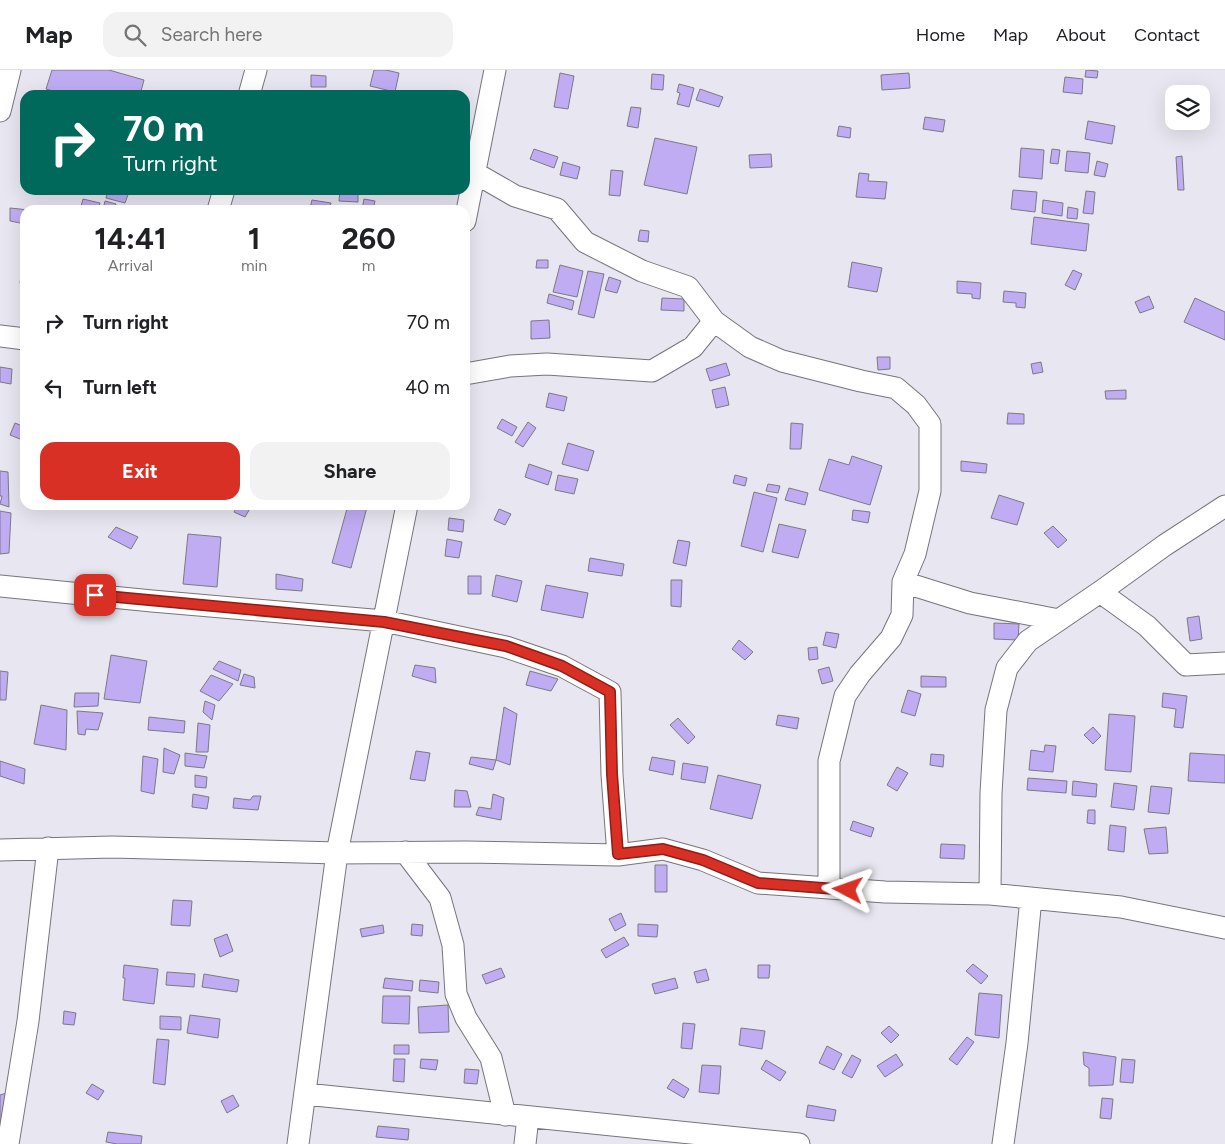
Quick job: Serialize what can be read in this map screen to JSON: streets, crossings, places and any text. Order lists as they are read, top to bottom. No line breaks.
{"page":{"header":"Map","search":"Search here","nav":["Home","Map","About","Contact"],"turn":["70 m","Turn right"],"eta":["14:41","Arrival","1","min","260","m"],"list":[{"name":"Turn right","value":"70 m"},{"name":"Turn left","value":"40 m"}],"buttons":["Exit","Share"]}}
